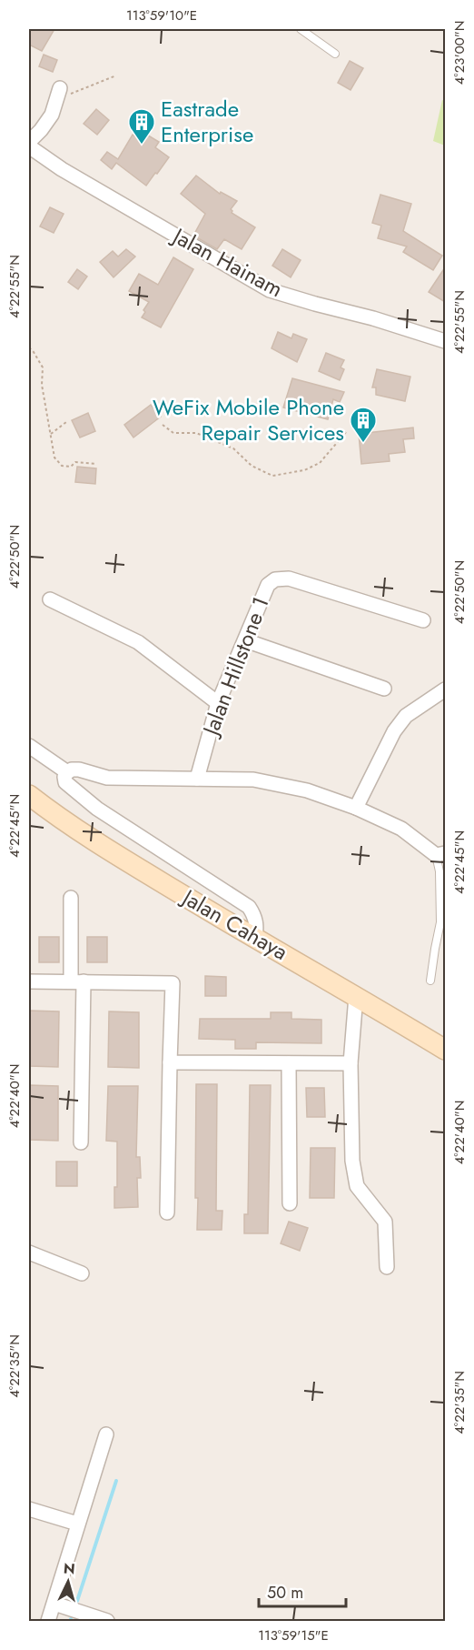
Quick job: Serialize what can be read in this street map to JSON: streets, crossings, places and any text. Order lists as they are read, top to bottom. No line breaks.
{"streets":{"street":["Jalan Hainam","Jalan Hillstone 1","Jalan Cahaya"]},"places":{"building":["Eastrade Enterprise","WeFix Mobile Phone Repair Services"]},"scale_bar":"50 m","north":"top","coordinates":["113°59'10\"E","4°23'00\"N","4°22'55\"N","4°22'50\"N","4°22'45\"N","4°22'40\"N","4°22'35\"N","113°59'15\"E"]}
